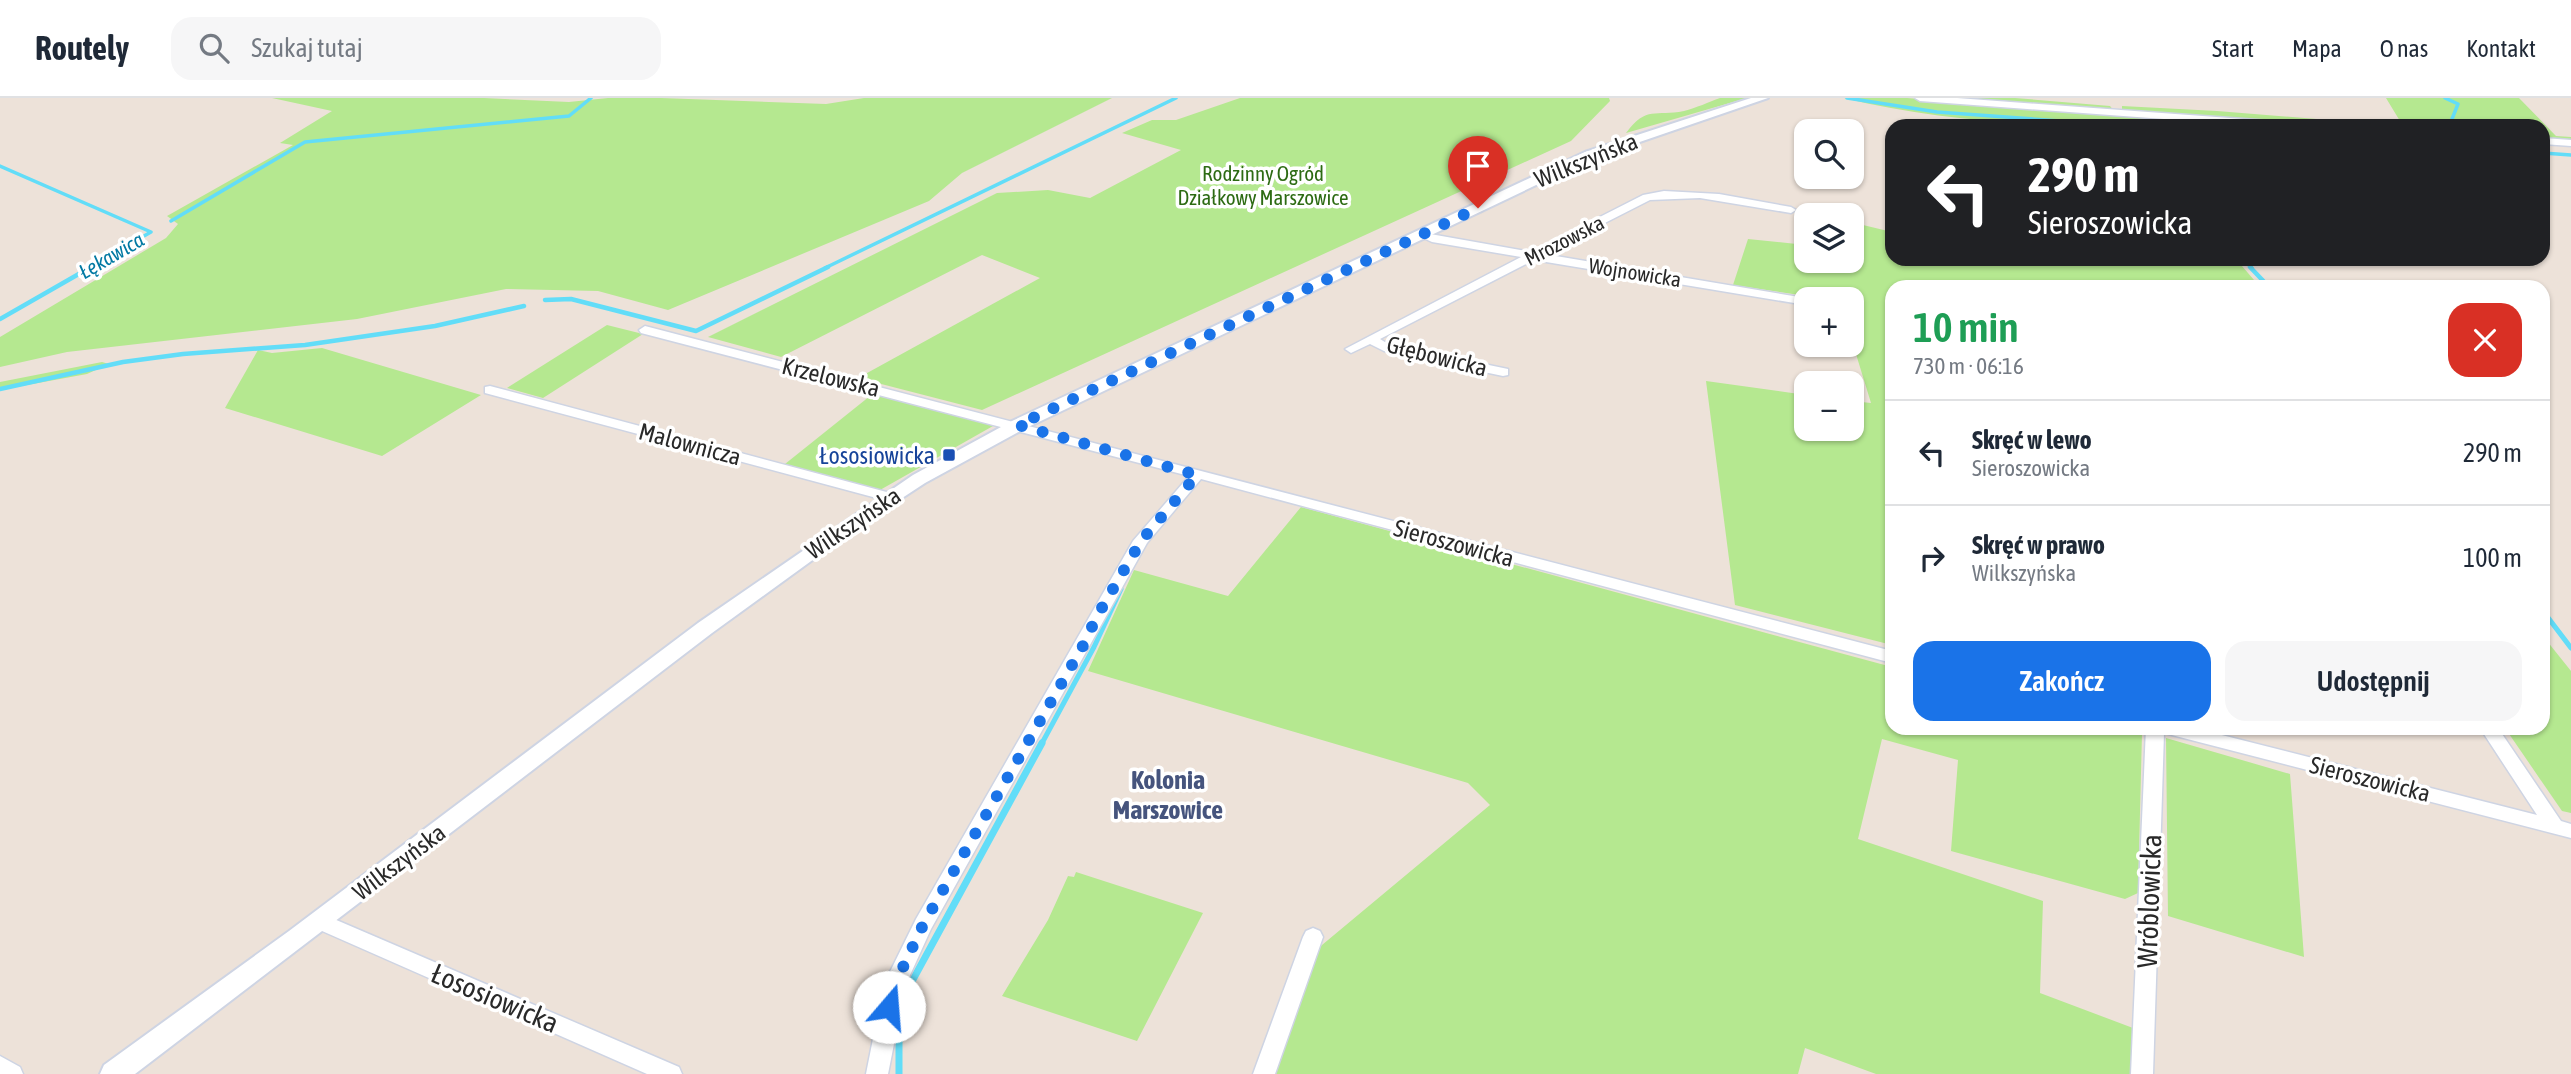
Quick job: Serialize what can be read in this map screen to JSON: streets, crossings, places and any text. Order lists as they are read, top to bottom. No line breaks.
{"streets":{"street":["Wilkszyńska","Mrozowska","Wojnowicka","Głębowicka","Krzelowska","Malownicza","Sieroszowicka","Wróblowicka","Łososiowicka"]},"crossings":[["Wilkszyńska","Wojnowicka"],["Wilkszyńska","Krzelowska"],["Wilkszyńska","Malownicza"],["Wilkszyńska","Sieroszowicka"],["Wilkszyńska","Łososiowicka"],["Mrozowska","Wojnowicka"],["Mrozowska","Głębowicka"],["Krzelowska","Sieroszowicka"]],"districts":["Kolonia Marszowice"],"water":["Łękawica"],"parks":["Rodzinny Ogród Działkowy Marszowice"],"places":{"transit":["Łososiowicka"]},"page":{"header":"Routely","search":"Szukaj tutaj","nav":["Start","Mapa","O nas","Kontakt"],"map_buttons":["+","−"],"turn":["290 m","Sieroszowicka"],"heading":["10 min","730 m · 06:16"],"list":[{"name":"Skręć w lewo","note":"Sieroszowicka","value":"290 m"},{"name":"Skręć w prawo","note":"Wilkszyńska","value":"100 m"}],"buttons":["Zakończ","Udostępnij"]}}
